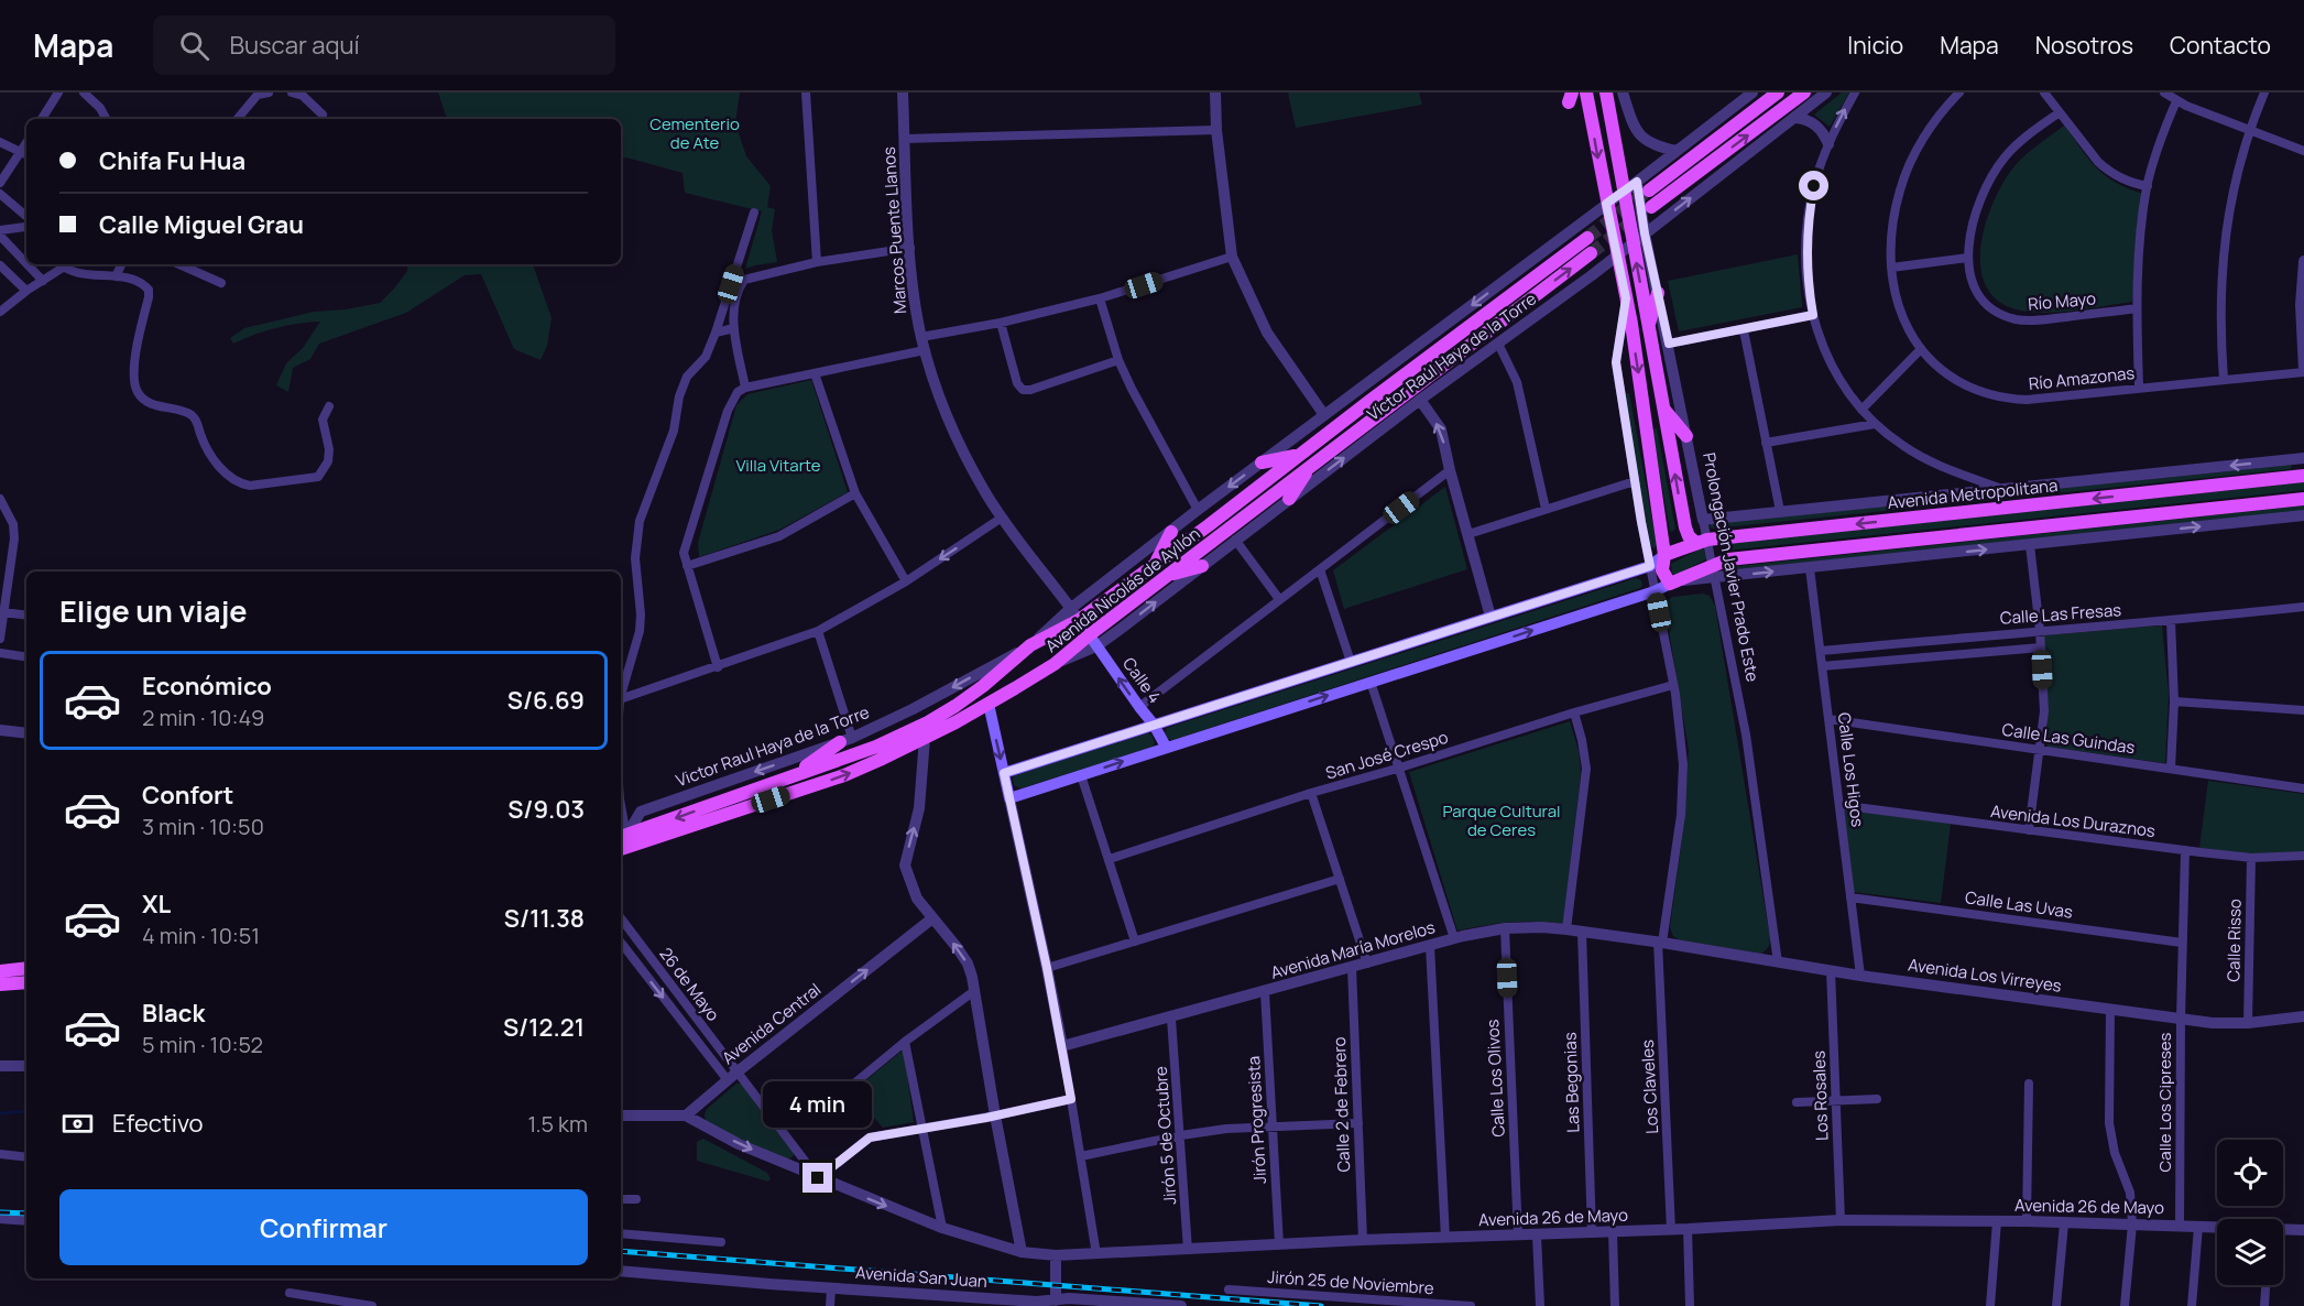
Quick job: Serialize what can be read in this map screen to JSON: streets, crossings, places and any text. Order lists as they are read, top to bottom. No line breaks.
{"streets":{"main road":["Marcos Puente Llanos","Avenida Metropolitana","Prolongación Javier Prado Este","Avenida Nicolás de Ayllón","Calle 4"],"street":["Río Mayo","Víctor Raúl Haya de la Torre","Río Amazonas","Calle Las Fresas","Calle Las Guindas","Victor Raul Haya de la Torre","San José Crespo","Calle Los Higos","Avenida Los Duraznos","Calle Las Uvas","Calle Risso","Avenida María Morelos","Avenida Los Virreyes","26 de Mayo","Avenida Central","Calle Los Olivos","Las Begonias","Los Claveles","Los Rosales","Calle Los Cipreses","Calle 2 de Febrero","Jirón Progresista","Jirón 5 de Octubre","Avenida 26 de Mayo","Avenida San Juan","Jirón 25 de Noviembre"]},"crossings":[["Marcos Puente Llanos","Víctor Raúl Haya de la Torre"],["Marcos Puente Llanos","Avenida Nicolás de Ayllón"],["Marcos Puente Llanos","Calle 4"],["Víctor Raúl Haya de la Torre","Prolongación Javier Prado Este"],["Víctor Raúl Haya de la Torre","Avenida Nicolás de Ayllón"],["Víctor Raúl Haya de la Torre","Calle 4"],["Avenida Metropolitana","Prolongación Javier Prado Este"],["Avenida Metropolitana","Calle 4"],["Prolongación Javier Prado Este","Avenida Los Virreyes"],["Avenida Nicolás de Ayllón","Calle 4"],["Avenida Nicolás de Ayllón","Victor Raul Haya de la Torre"],["Calle Las Fresas","Calle Los Higos"],["Calle Las Guindas","Calle Los Higos"],["Calle Los Higos","Avenida Los Duraznos"],["Calle Los Higos","Calle Las Uvas"],["Calle Los Higos","Avenida Los Virreyes"],["Avenida Los Duraznos","Calle Risso"],["Avenida Los Duraznos","Calle Los Cipreses"],["Calle Las Uvas","Calle Los Cipreses"],["Calle Risso","Avenida Los Virreyes"],["Avenida María Morelos","Avenida Los Virreyes"],["Avenida María Morelos","Calle Los Olivos"],["Avenida María Morelos","Las Begonias"],["Avenida María Morelos","Los Claveles"],["Avenida María Morelos","Calle 2 de Febrero"],["Avenida María Morelos","Jirón Progresista"],["Avenida María Morelos","Jirón 5 de Octubre"],["Avenida Los Virreyes","Los Claveles"],["Avenida Los Virreyes","Los Rosales"],["Avenida Los Virreyes","Calle Los Cipreses"],["26 de Mayo","Avenida Central"],["Avenida Central","Avenida 26 de Mayo"],["Calle Los Olivos","Avenida 26 de Mayo"],["Las Begonias","Avenida 26 de Mayo"],["Los Claveles","Avenida 26 de Mayo"],["Los Rosales","Avenida 26 de Mayo"],["Calle Los Cipreses","Avenida 26 de Mayo"],["Calle 2 de Febrero","Avenida 26 de Mayo"],["Jirón Progresista","Avenida 26 de Mayo"],["Jirón 5 de Octubre","Avenida 26 de Mayo"]],"one_way":["Calle 4","Victor Raul Haya de la Torre"],"parks":["Cementerio de Ate","Villa Vitarte","Parque Cultural de Ceres"],"page":{"header":"Mapa","search":"Buscar aquí","nav":["Inicio","Mapa","Nosotros","Contacto"],"banner":["Chifa Fu Hua","Calle Miguel Grau"],"heading":"Elige un viaje","list":[{"name":"Económico","note":"2 min · 10:49","value":"S/6.69"},{"name":"Confort","note":"3 min · 10:50","value":"S/9.03"},{"name":"XL","note":"4 min · 10:51","value":"S/11.38"},{"name":"Black","note":"5 min · 10:52","value":"S/12.21"}],"bubble":"4 min","pay":["Efectivo","1.5 km"],"buttons":"Confirmar"}}
